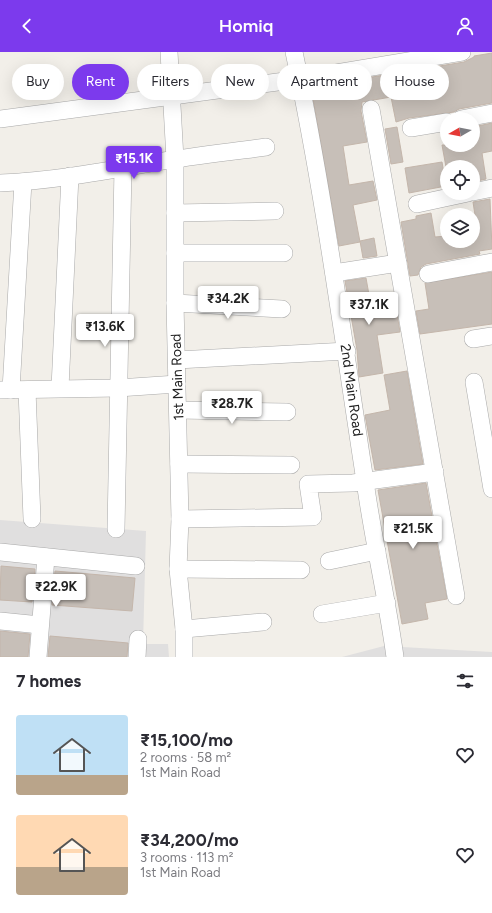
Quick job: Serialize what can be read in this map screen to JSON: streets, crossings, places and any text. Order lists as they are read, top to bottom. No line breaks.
{"streets":{"street":["1st Main Road","2nd Main Road"]},"north":"left","page":{"header":"Homiq","chip":["Buy","Rent","Filters","New","Apartment","House"],"price":["₹15.1K","₹34.2K","₹37.1K","₹13.6K","₹28.7K","₹21.5K","₹22.9K"],"heading":"7 homes","list":[{"name":"₹15,100/mo","note":"2 rooms · 58 m² · 1st Main Road"},{"name":"₹34,200/mo","note":"3 rooms · 113 m² · 1st Main Road"}]}}
